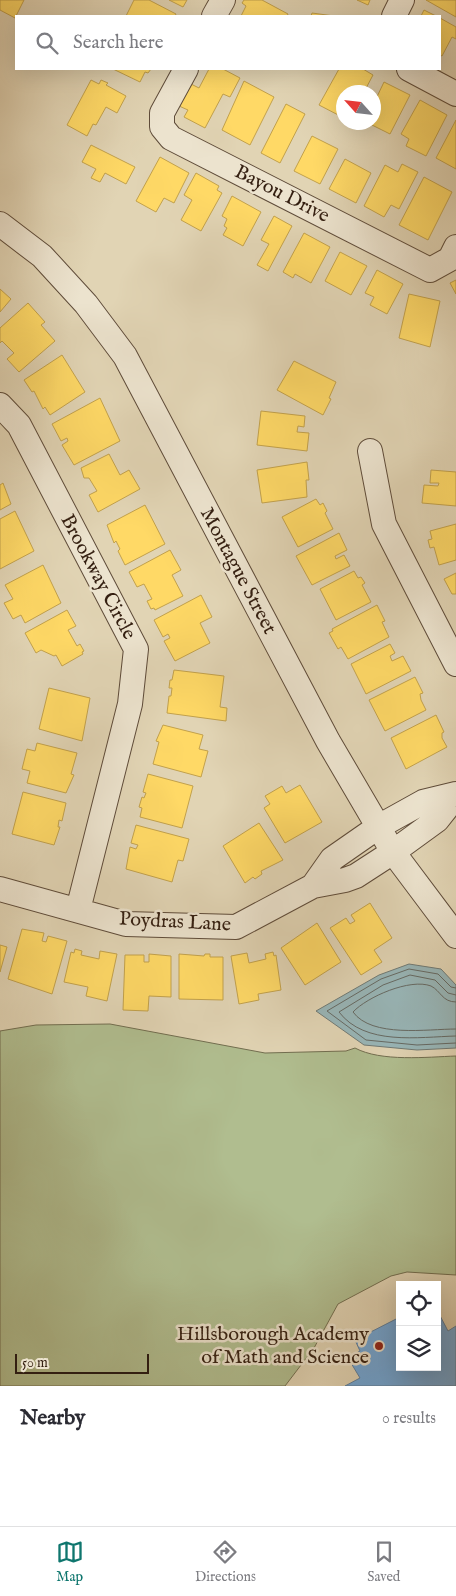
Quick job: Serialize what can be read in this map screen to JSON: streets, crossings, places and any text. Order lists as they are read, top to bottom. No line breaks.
{"streets":{"street":["Bayou Drive","Montague Street","Brookway Circle","Poydras Lane"]},"crossings":[["Montague Street","Poydras Lane"],["Brookway Circle","Poydras Lane"]],"places":["Hillsborough Academy of Math and Science"],"scale_bar":"50 m","north":"top left","page":{"search":"Search here","scale":"50 m","heading":["Nearby","0 results"],"nav":["Map","Directions","Saved"]}}
